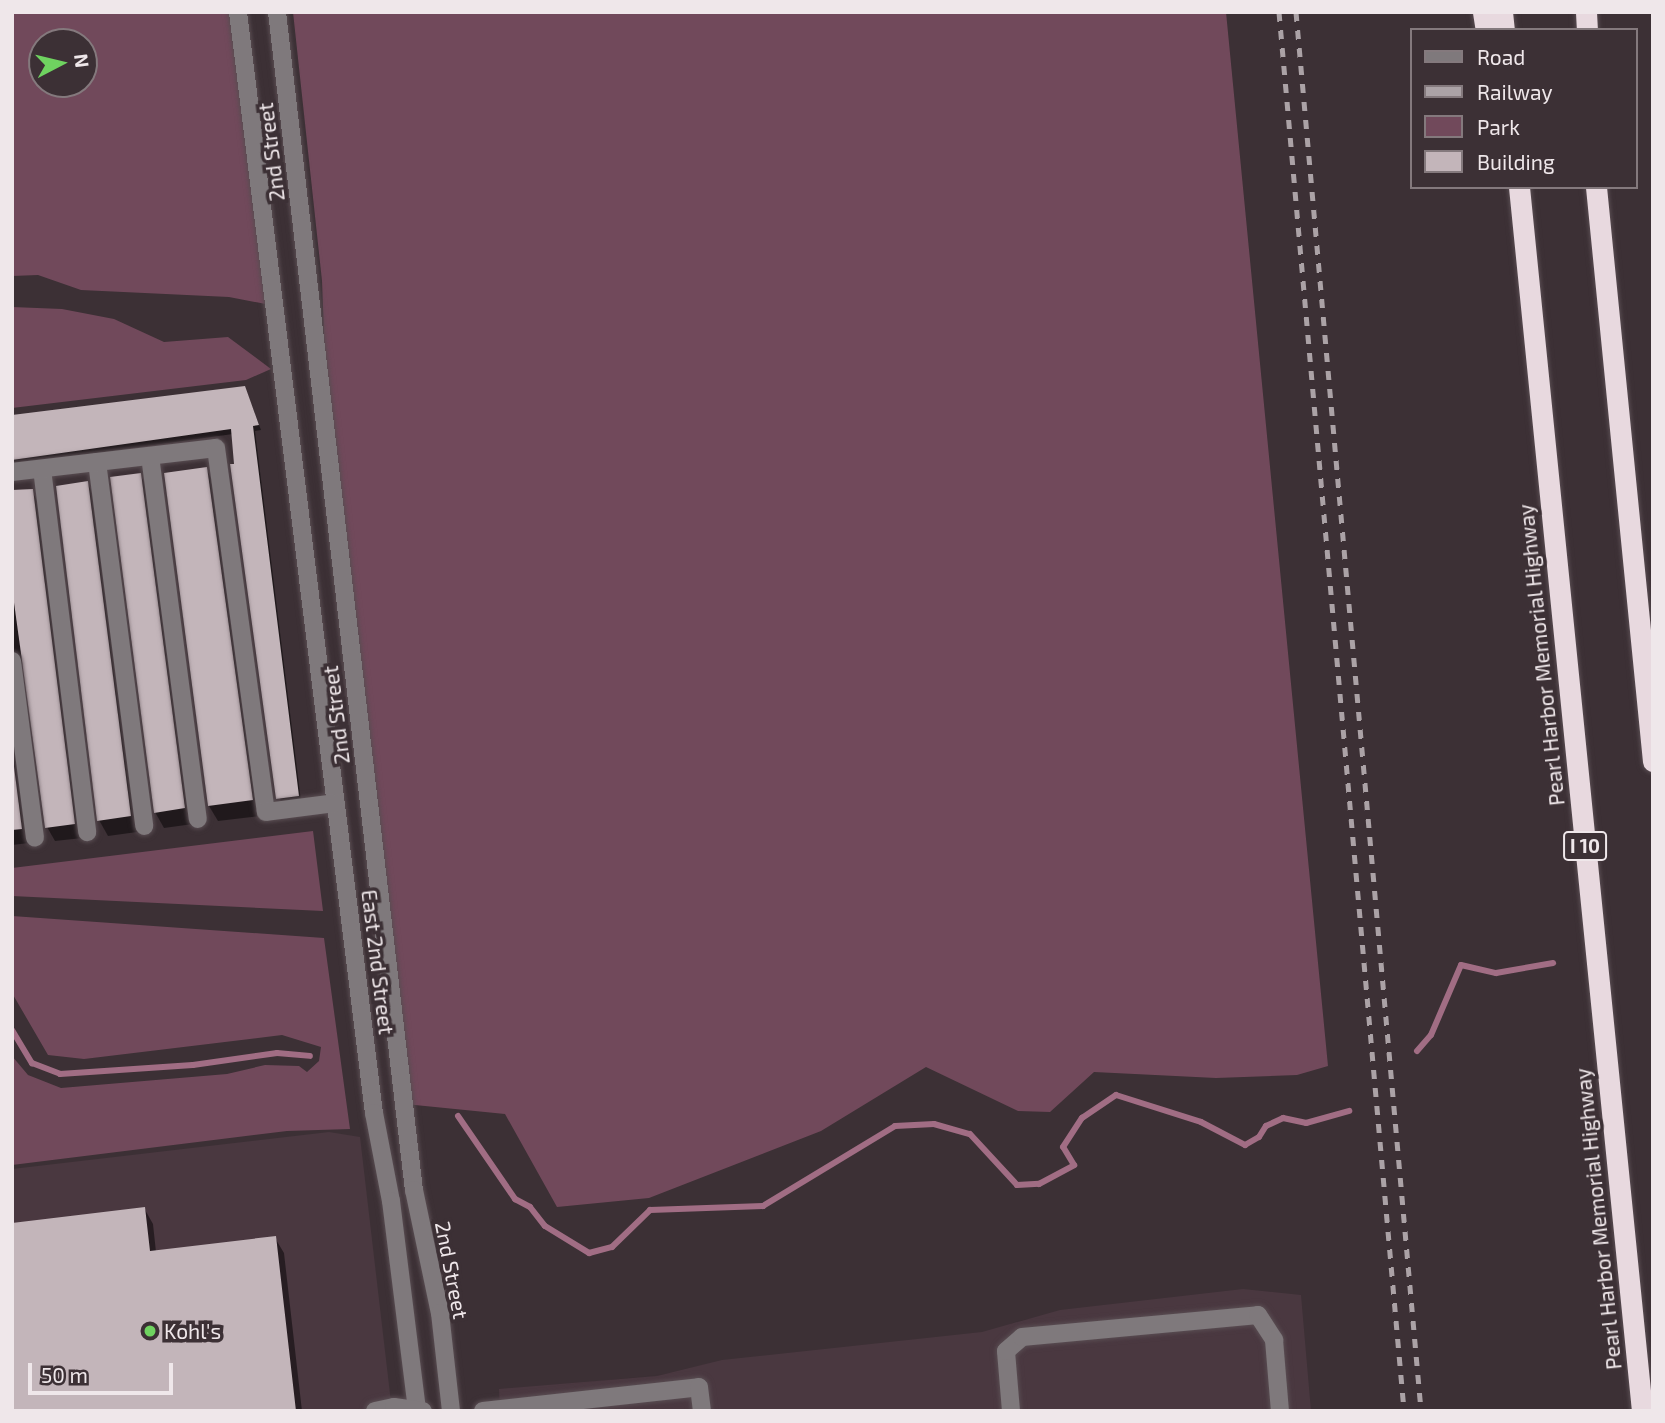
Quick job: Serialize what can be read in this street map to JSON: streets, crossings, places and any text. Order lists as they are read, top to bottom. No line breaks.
{"streets":{"highway":["Pearl Harbor Memorial Highway","I 10"],"street":["2nd Street","East 2nd Street"]},"crossings":[["2nd Street","East 2nd Street"]],"places":["Kohl's"],"legend":["Road","Railway","Park","Building"],"scale_bar":"50 m","north":"right"}
